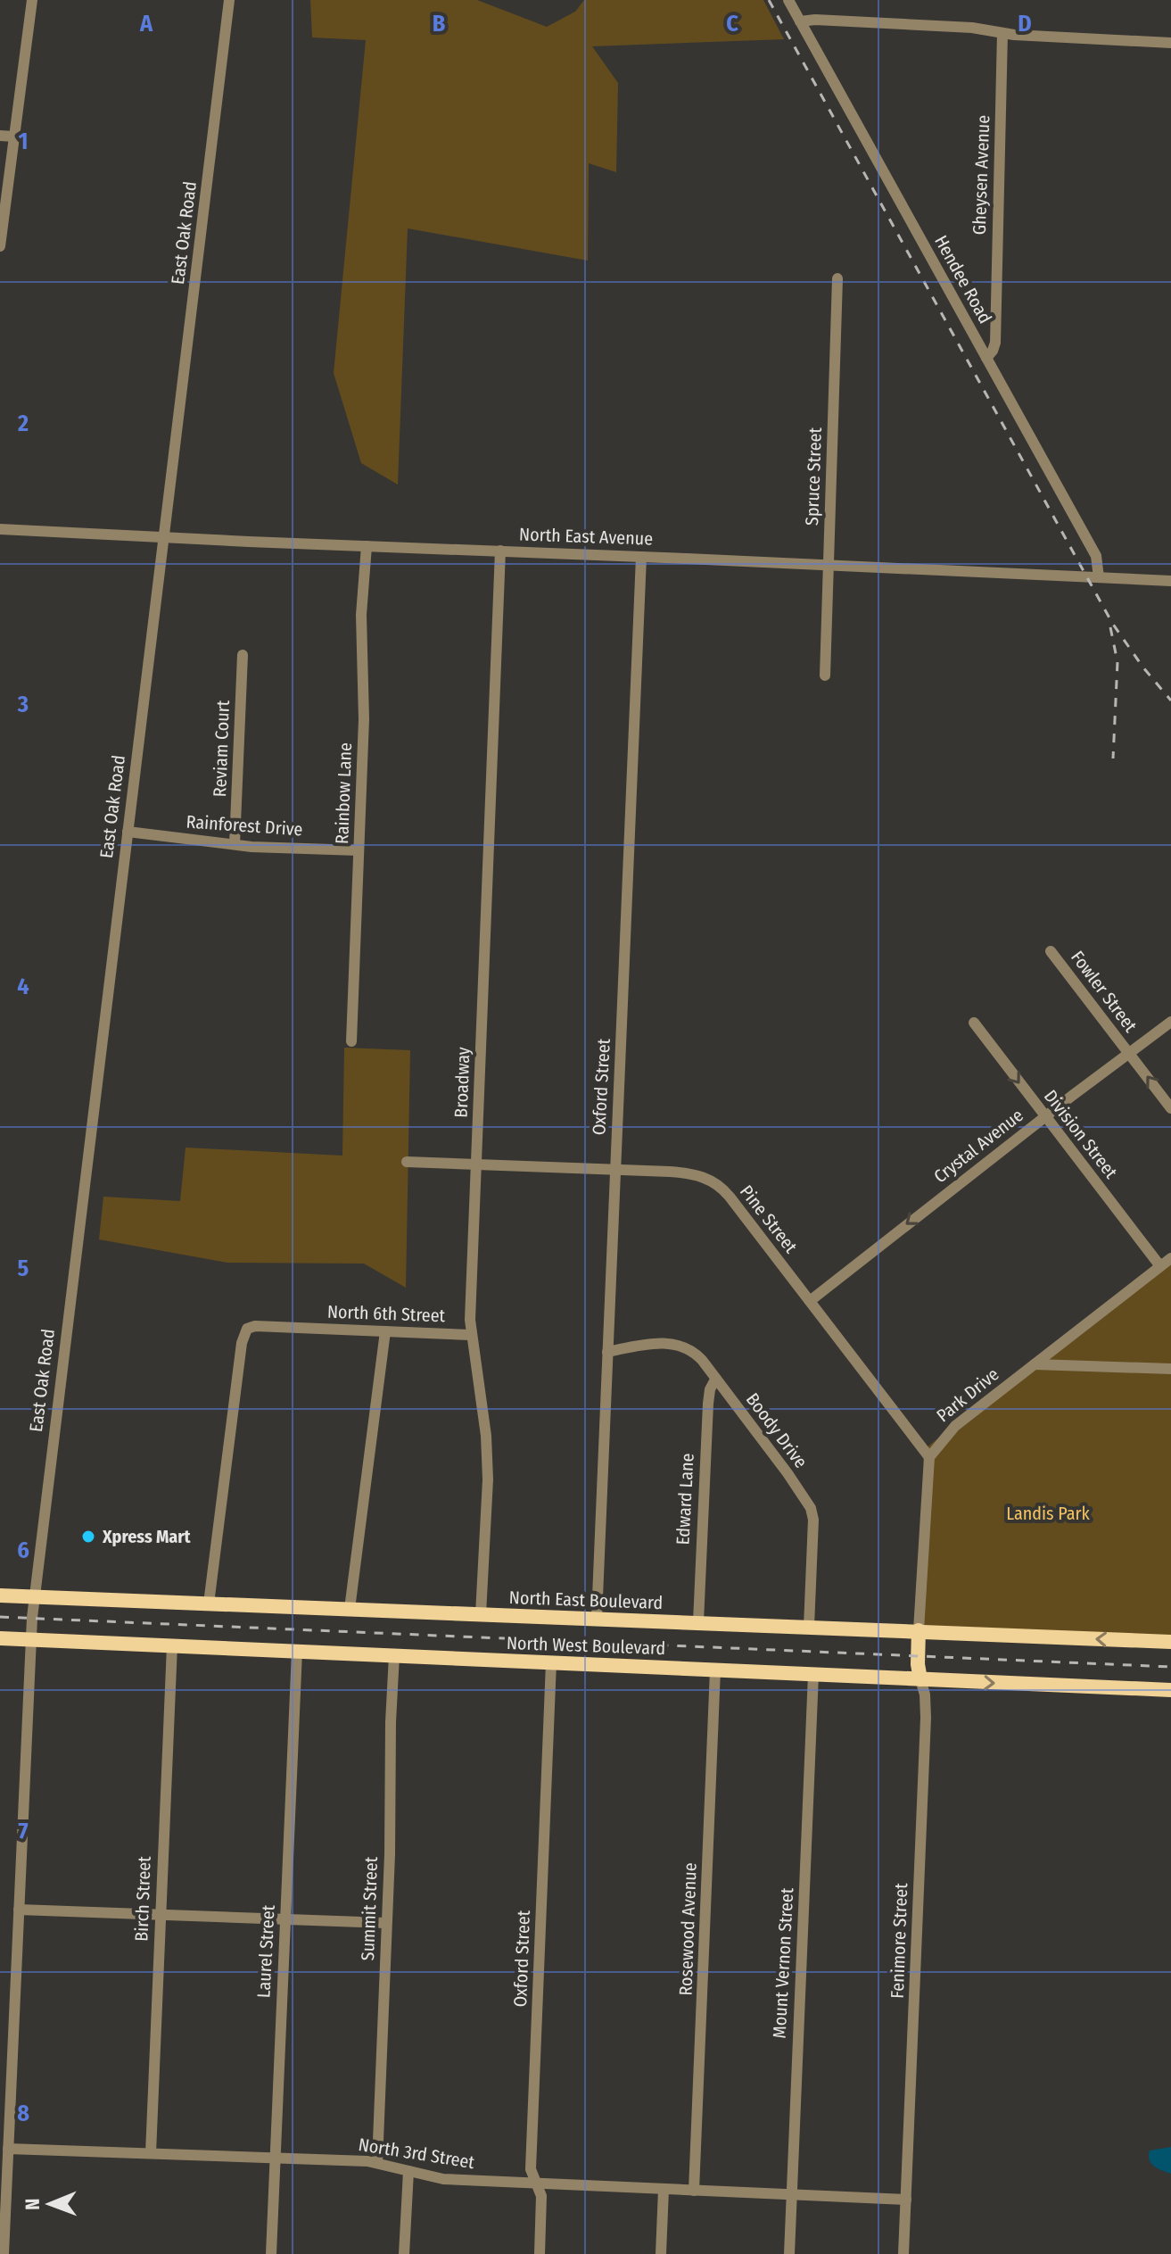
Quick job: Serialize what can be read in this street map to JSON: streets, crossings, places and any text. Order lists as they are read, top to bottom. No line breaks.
{"streets":{"main road":["North East Boulevard","North West Boulevard","Fenimore Street"],"street":["Gheysen Avenue","East Oak Road","Hendee Road","Spruce Street","North East Avenue","Reviam Court","Rainbow Lane","Rainforest Drive","Fowler Street","Broadway","Oxford Street","Division Street","Crystal Avenue","Pine Street","North 6th Street","Park Drive","Boody Drive","Edward Lane","Birch Street","Summit Street","Rosewood Avenue","Laurel Street","Mount Vernon Street","North 3rd Street"]},"crossings":[["Gheysen Avenue","Hendee Road"],["East Oak Road","North East Avenue"],["East Oak Road","Rainforest Drive"],["East Oak Road","North East Boulevard"],["East Oak Road","North West Boulevard"],["East Oak Road","North 3rd Street"],["Hendee Road","North East Avenue"],["Spruce Street","North East Avenue"],["North East Avenue","Rainbow Lane"],["North East Avenue","Broadway"],["North East Avenue","Oxford Street"],["Reviam Court","Rainforest Drive"],["Rainbow Lane","Rainforest Drive"],["Fowler Street","Crystal Avenue"],["Broadway","Pine Street"],["Broadway","North 6th Street"],["Broadway","North East Boulevard"],["Oxford Street","Pine Street"],["Oxford Street","Boody Drive"],["Oxford Street","North East Boulevard"],["Oxford Street","North West Boulevard"],["Oxford Street","North 3rd Street"],["Division Street","Crystal Avenue"],["Division Street","Park Drive"],["Crystal Avenue","Pine Street"],["Pine Street","Park Drive"],["North 6th Street","North East Boulevard"],["Boody Drive","Edward Lane"],["Boody Drive","North East Boulevard"],["Edward Lane","North East Boulevard"],["North East Boulevard","Fenimore Street"],["North West Boulevard","Birch Street"],["North West Boulevard","Summit Street"],["North West Boulevard","Rosewood Avenue"],["North West Boulevard","Fenimore Street"],["North West Boulevard","Laurel Street"],["North West Boulevard","Mount Vernon Street"],["Birch Street","North 3rd Street"],["Summit Street","North 3rd Street"],["Rosewood Avenue","North 3rd Street"],["Fenimore Street","North 3rd Street"],["Laurel Street","North 3rd Street"],["Mount Vernon Street","North 3rd Street"]],"one_way":["Division Street","Crystal Avenue"],"parks":["Landis Park"],"places":["Xpress Mart"],"north":"left","grid":{"columns":["A","B","C","D"],"rows":["1","2","3","4","5","6","7","8"]}}
